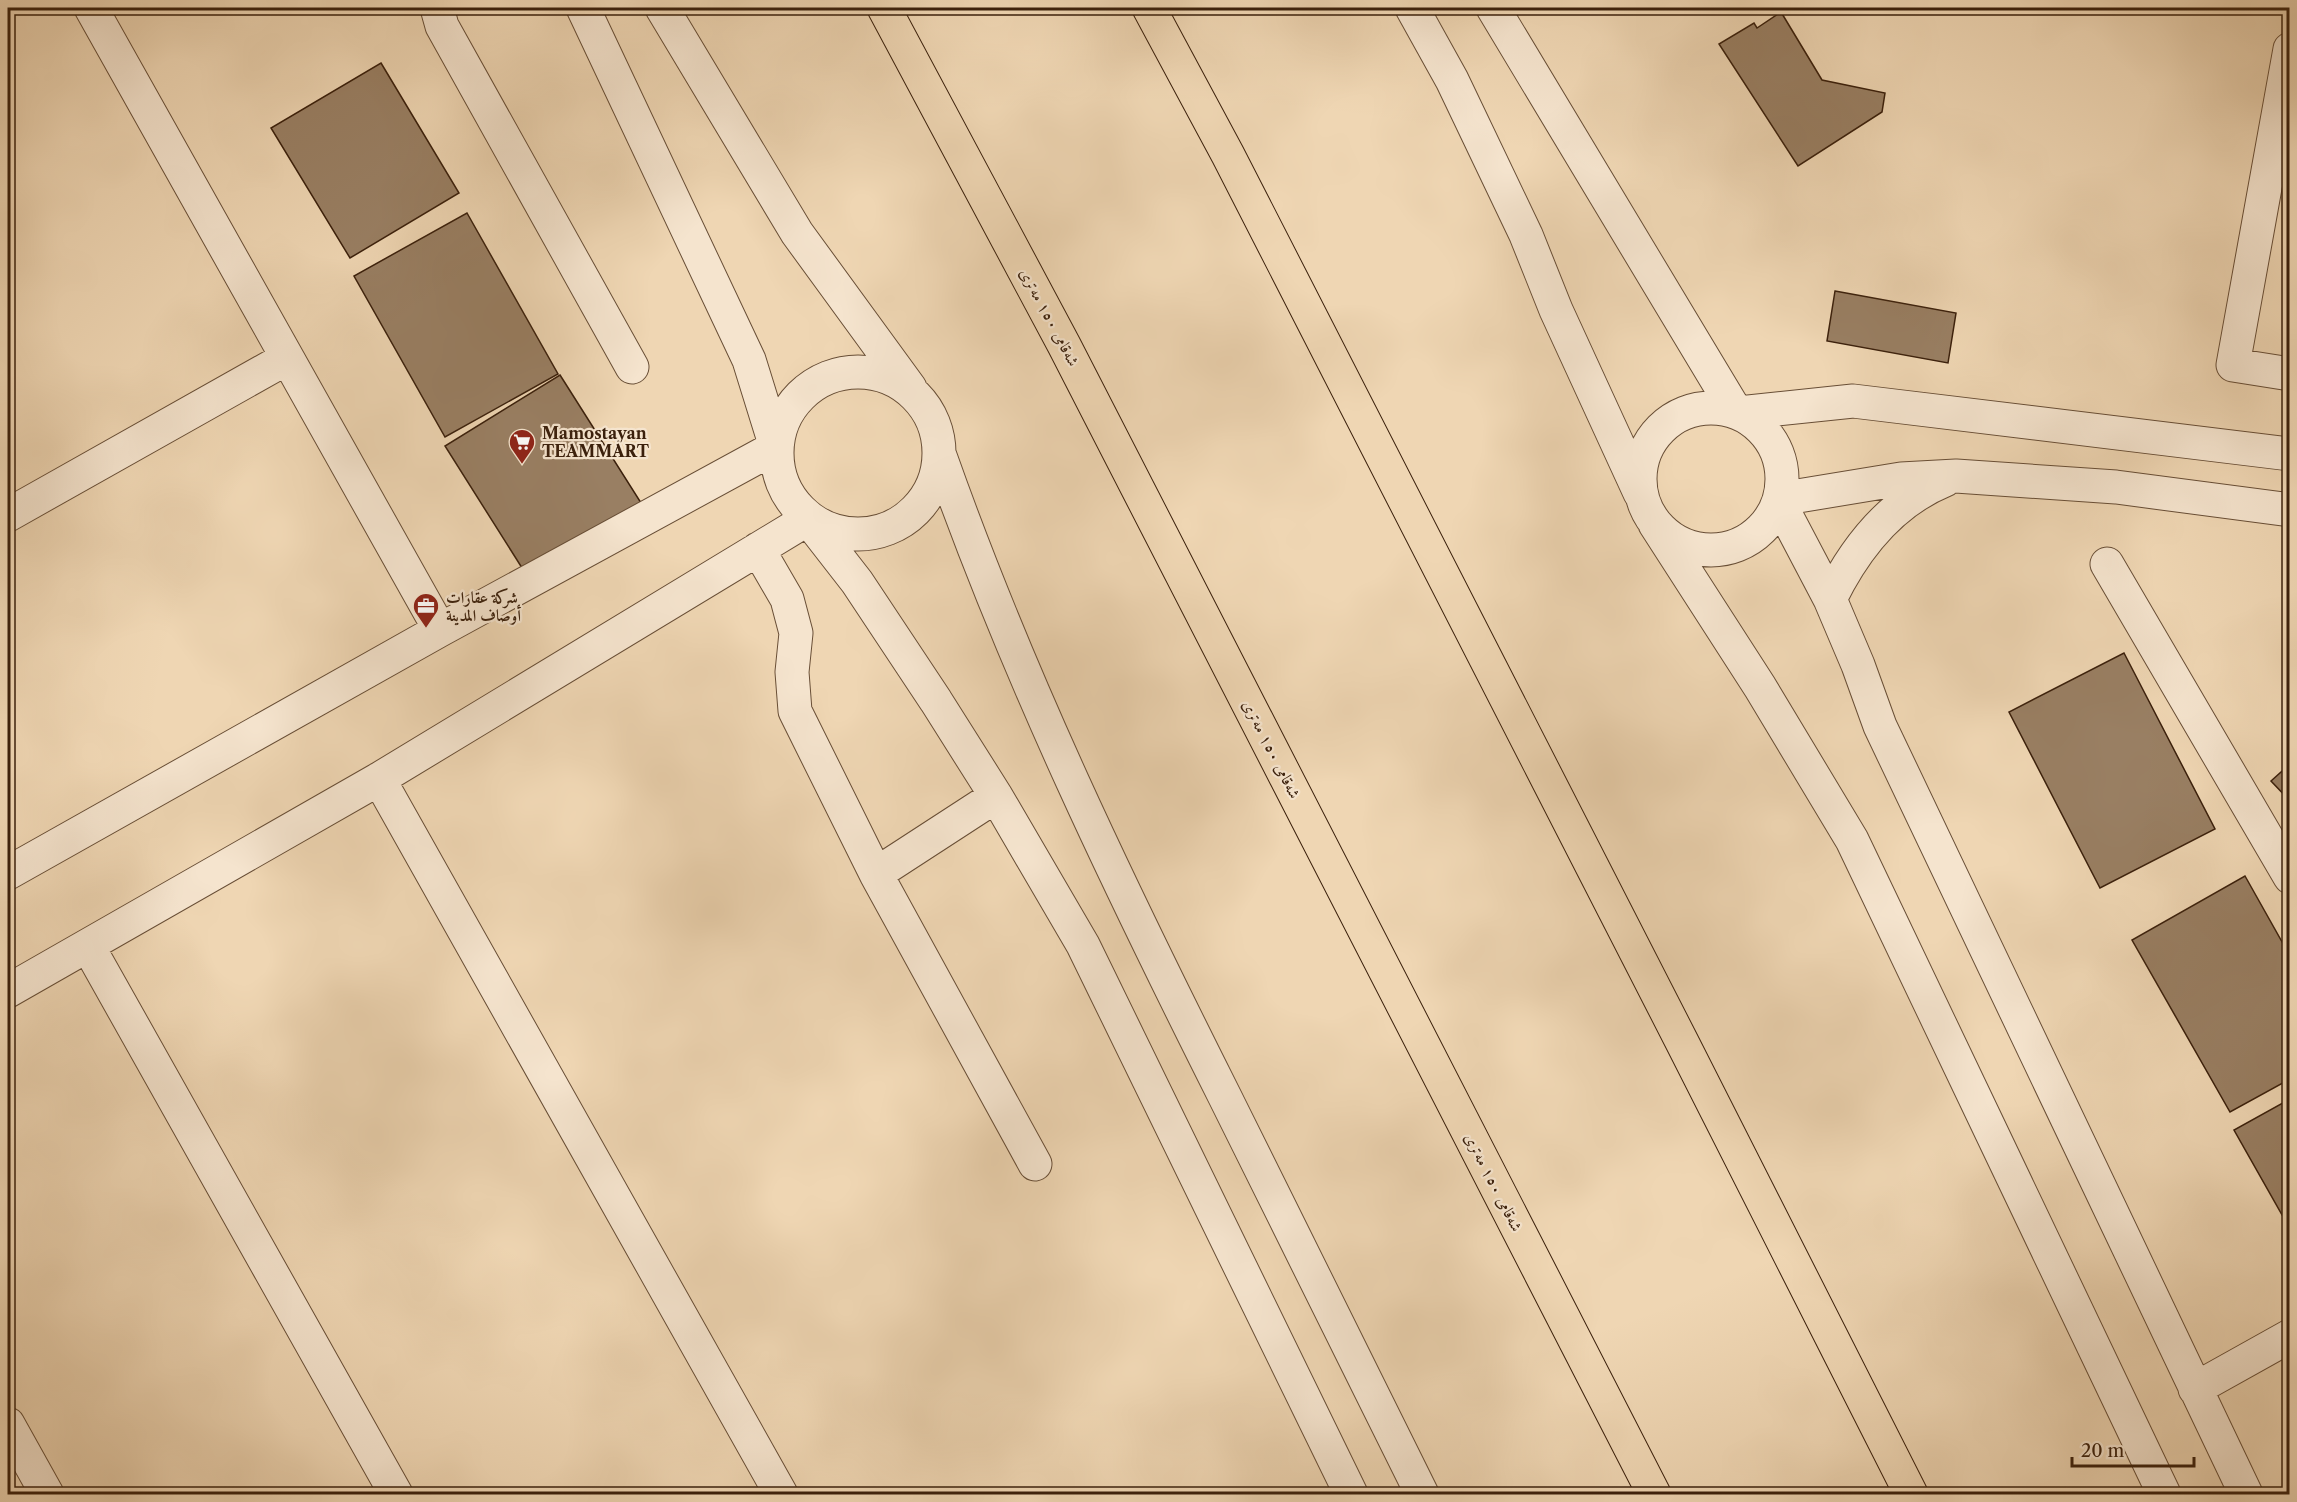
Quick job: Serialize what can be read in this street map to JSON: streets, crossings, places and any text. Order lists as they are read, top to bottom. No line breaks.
{"streets":{"highway":["شەقامی ١٥٠ مەتری"]},"places":{"supermarket":["Mamostayan TEAMMART"],"office":["شركة عقارات أوصاف المدينة"]},"scale_bar":"20 m"}
